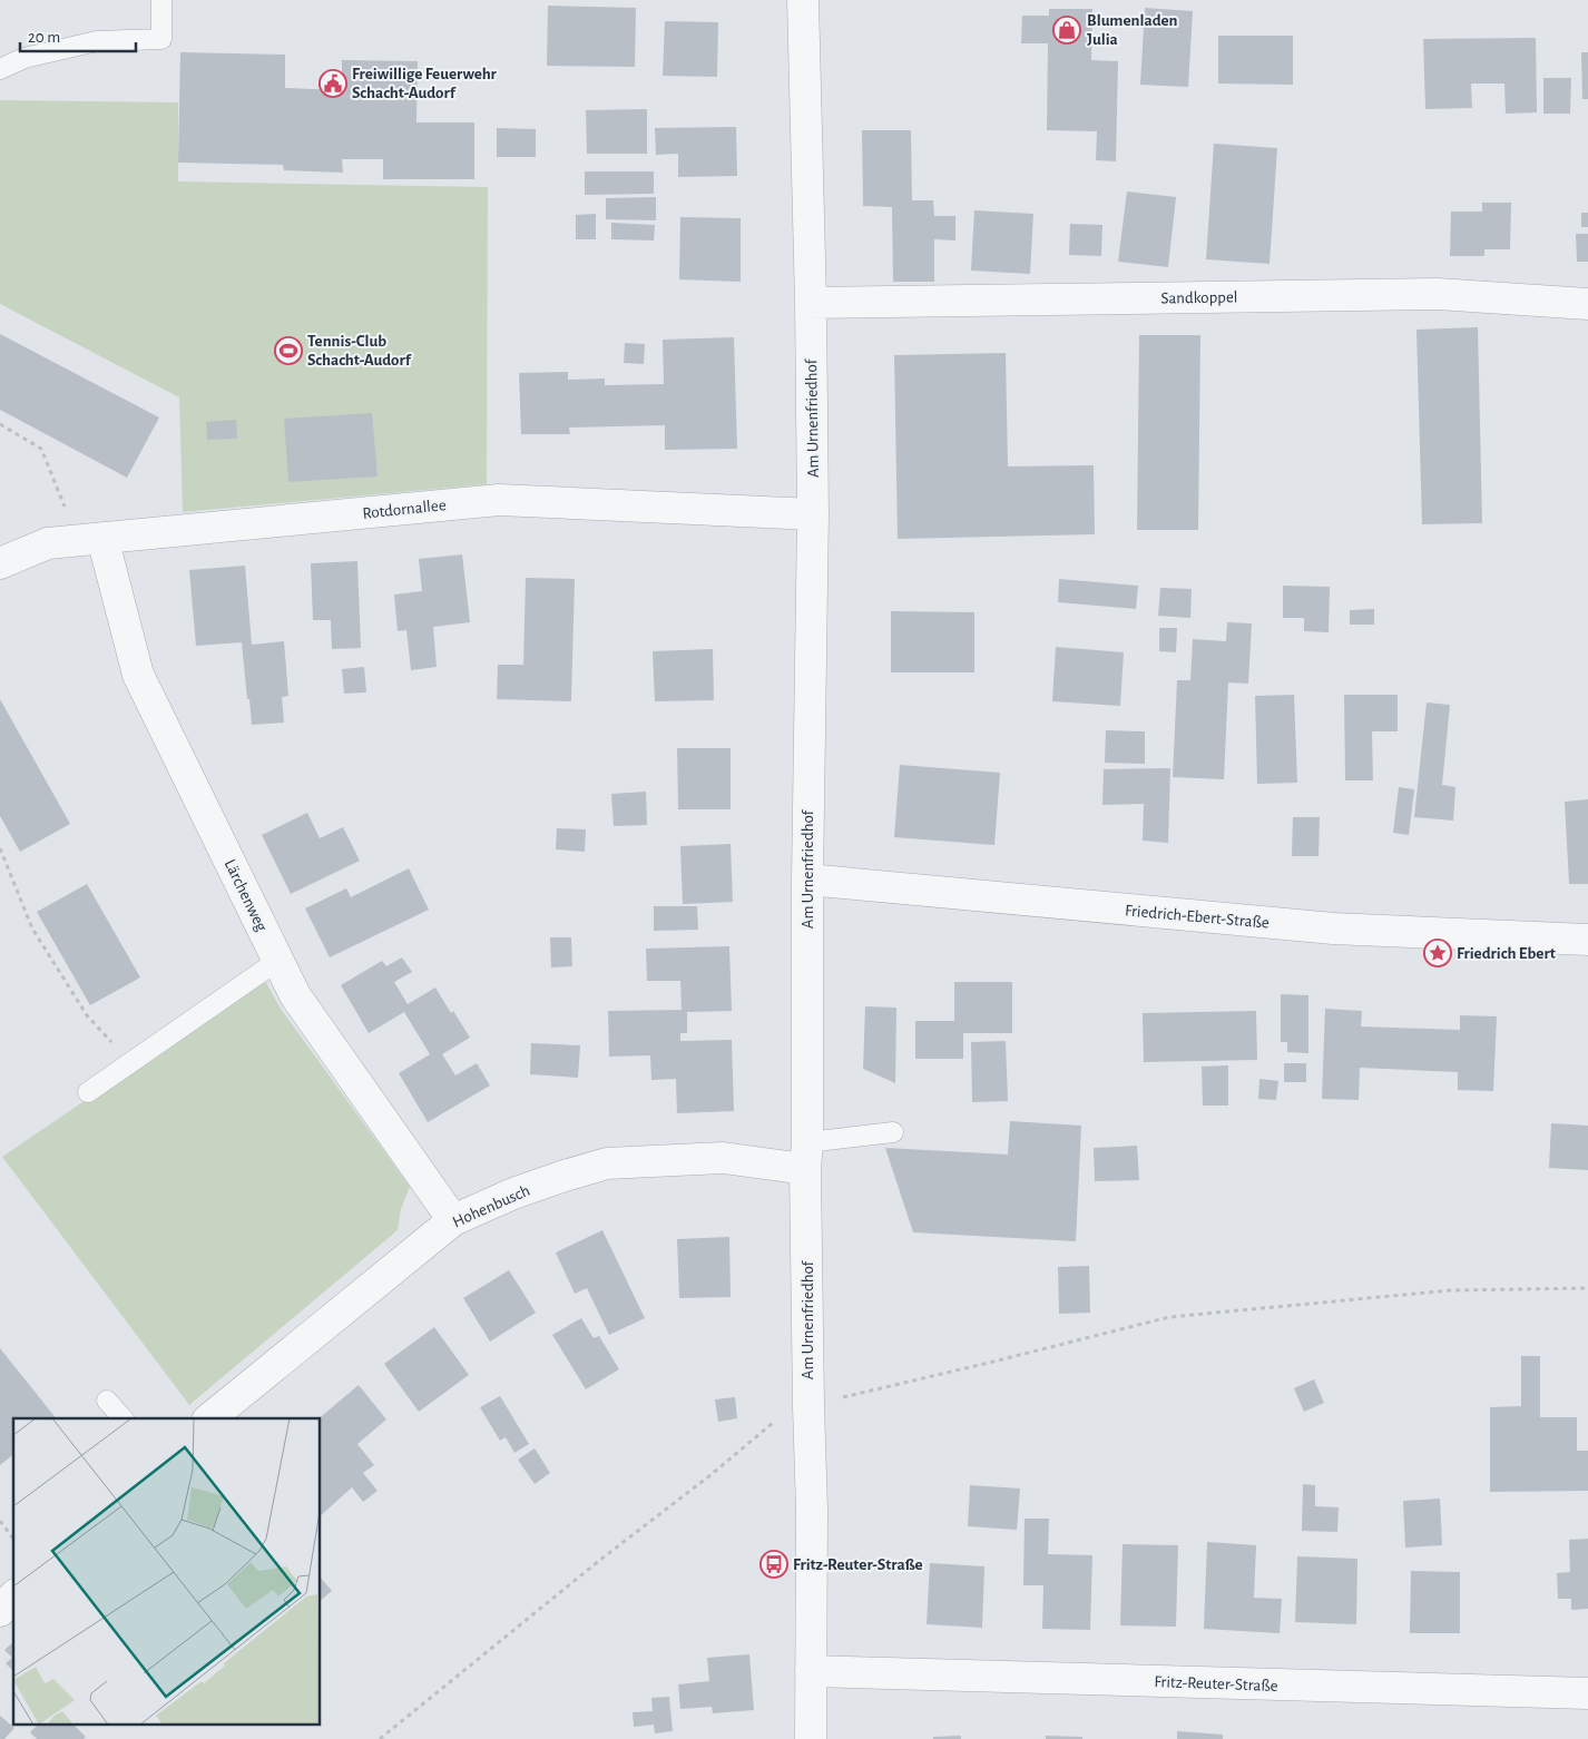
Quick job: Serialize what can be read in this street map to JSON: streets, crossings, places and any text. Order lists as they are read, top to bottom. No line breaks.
{"streets":{"street":["Sandkoppel","Am Urnenfriedhof","Rotdornallee","Lärchenweg","Friedrich-Ebert-Straße","Hohenbusch","Fritz-Reuter-Straße"]},"crossings":[["Sandkoppel","Am Urnenfriedhof"],["Am Urnenfriedhof","Rotdornallee"],["Am Urnenfriedhof","Friedrich-Ebert-Straße"],["Am Urnenfriedhof","Hohenbusch"],["Am Urnenfriedhof","Fritz-Reuter-Straße"],["Rotdornallee","Lärchenweg"],["Lärchenweg","Hohenbusch"]],"places":{"shop":["Blumenladen Julia"],"public building":["Freiwillige Feuerwehr Schacht-Audorf"],"sports":["Tennis-Club Schacht-Audorf"],"place":["Friedrich Ebert"],"bus stop":["Fritz-Reuter-Straße"]},"scale_bar":"20 m"}
